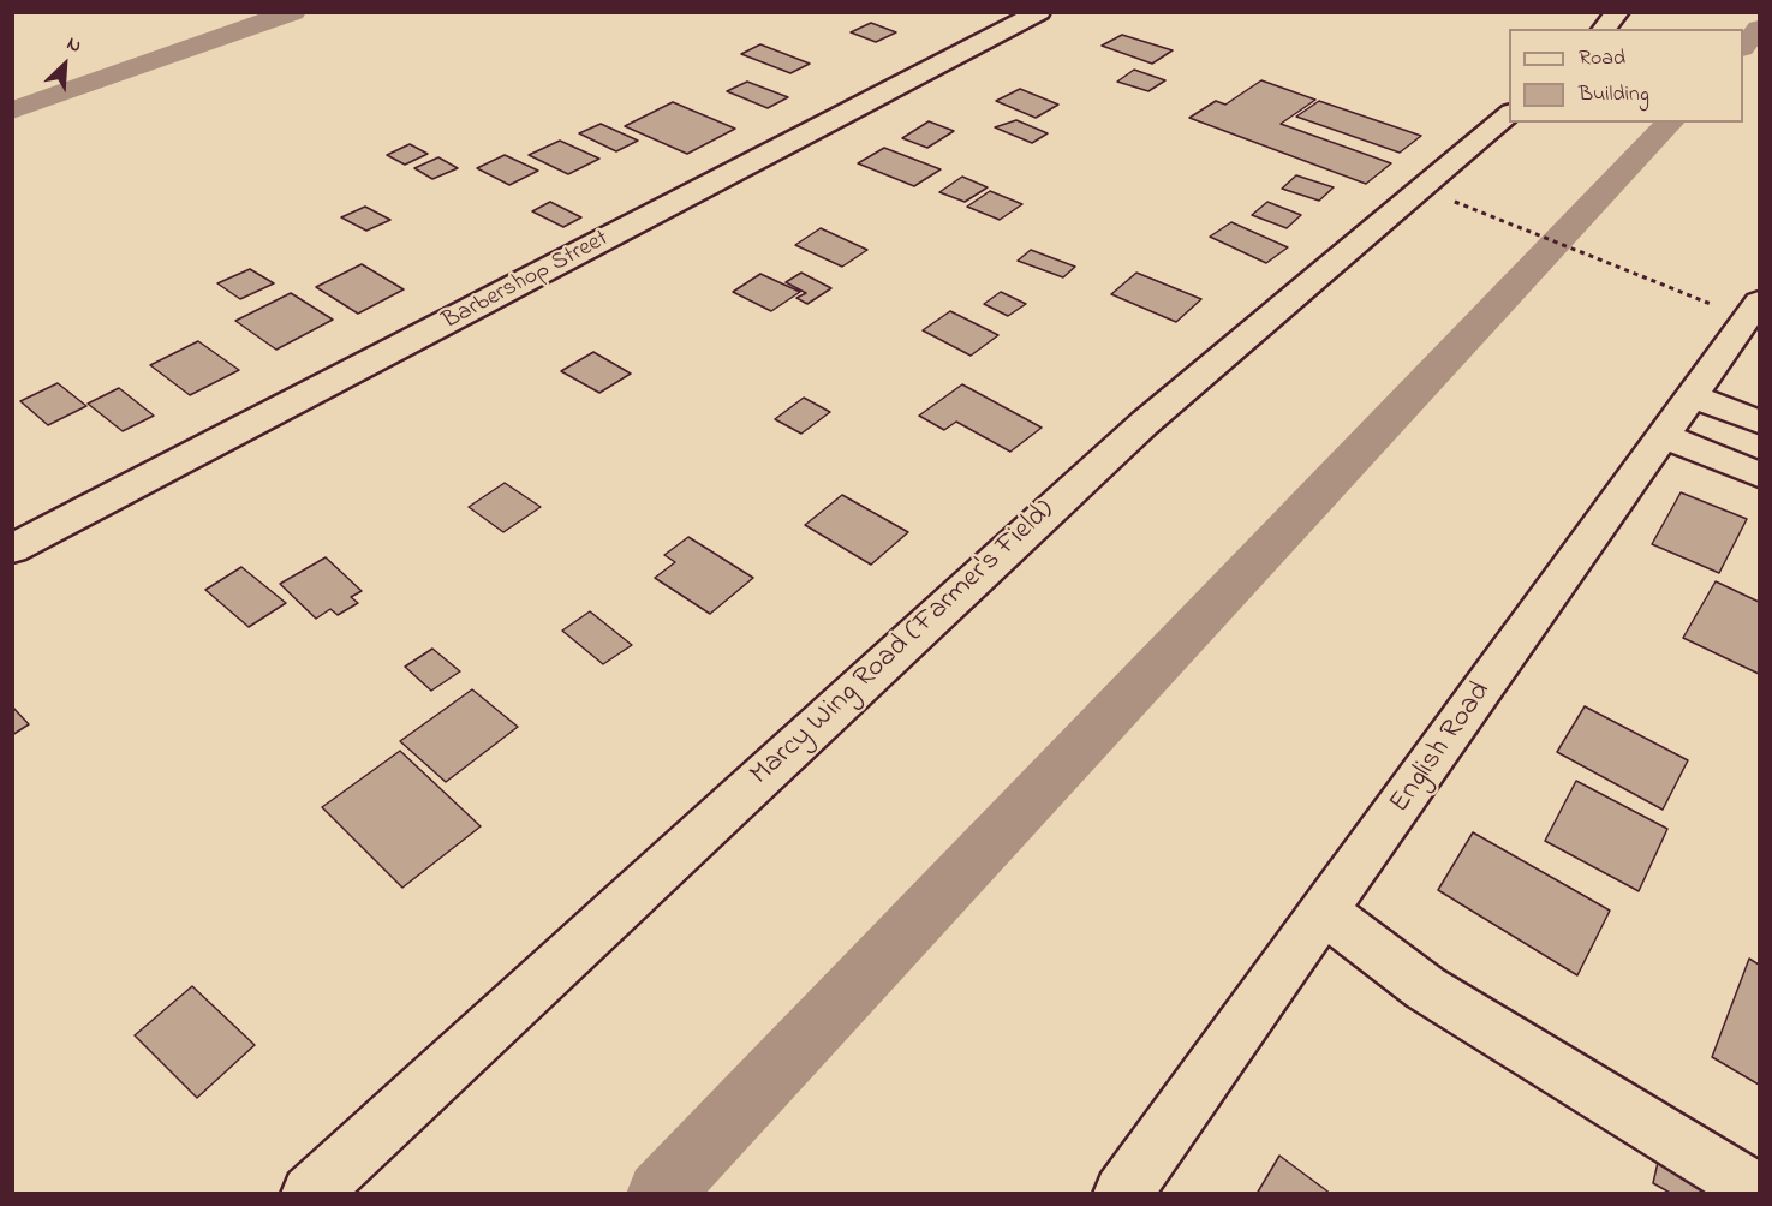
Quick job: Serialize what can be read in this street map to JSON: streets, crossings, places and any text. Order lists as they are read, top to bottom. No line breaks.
{"streets":{"street":["Barbershop Street","Marcy Wing Road (Farmer's Field)","English Road"]},"legend":["Road","Building"],"north":"top right"}
